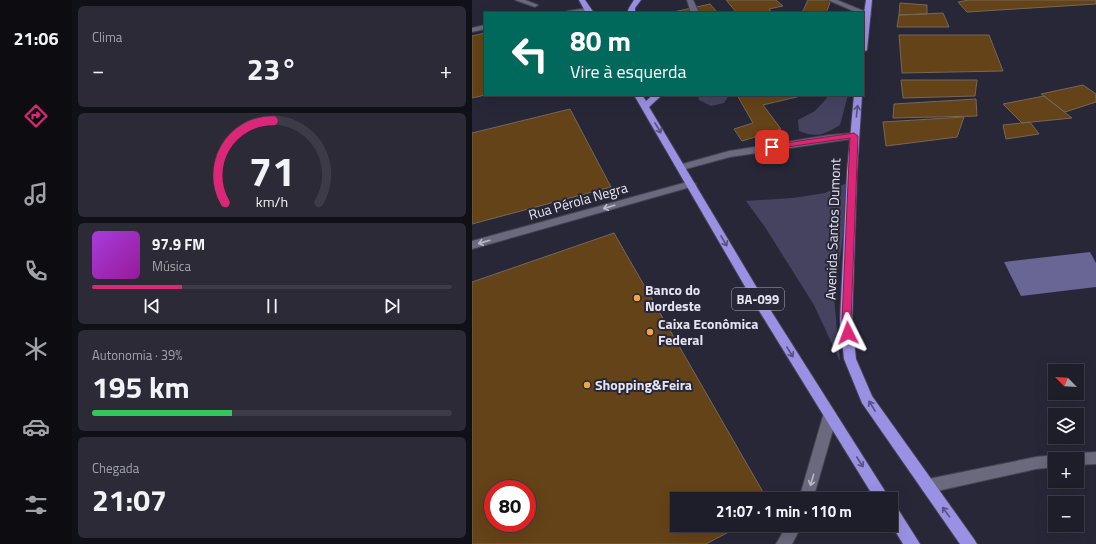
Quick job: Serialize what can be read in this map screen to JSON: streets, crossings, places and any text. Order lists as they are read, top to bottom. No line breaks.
{"streets":{"highway":["Avenida Santos Dumont","BA-099"],"street":["Rua Pérola Negra"]},"crossings":[["Rua Pérola Negra","BA-099"]],"one_way":["Rua Pérola Negra"],"places":["Banco do Nordeste","Caixa Econômica Federal","Shopping&Feira"],"north":"top left","page":{"tabs":"21:06","tile":["Clima",["Autonomia · 39%","195 km"],["Chegada","21:07"]],"turn":["80 m","Vire à esquerda"],"heat":["−","23°","+"],"song":["97.9 FM","Música"],"map_buttons":["+","−"],"limit":"80","trip":"21:07 · 1 min · 110 m","gauge":["71","km/h"]}}
